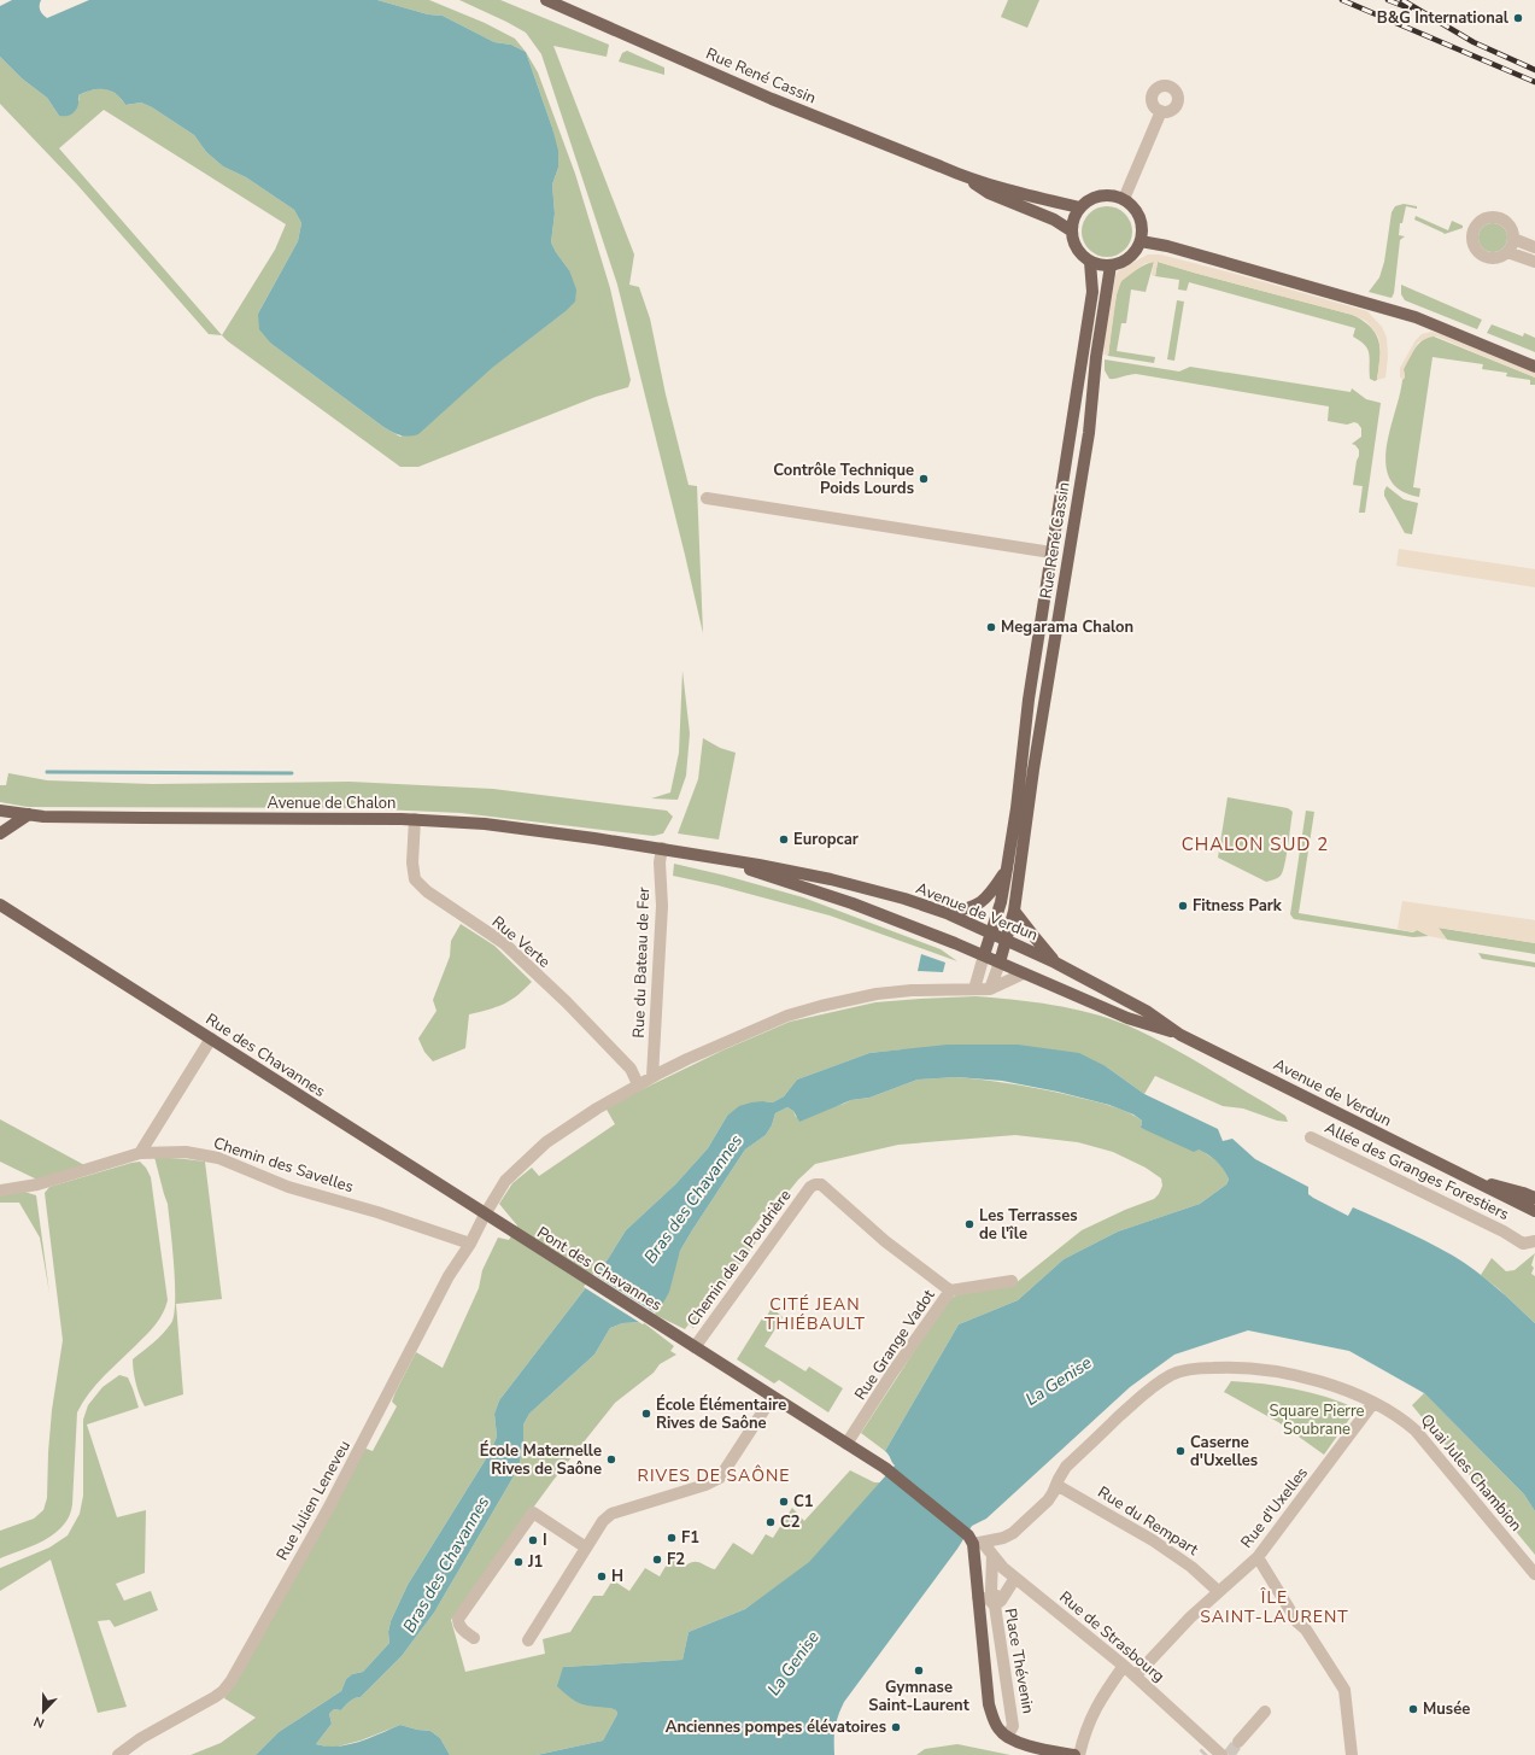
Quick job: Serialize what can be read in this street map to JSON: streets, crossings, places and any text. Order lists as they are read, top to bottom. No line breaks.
{"streets":{"main road":["Rue René Cassin","Avenue de Chalon","Avenue de Verdun","Rue des Chavannes","Pont des Chavannes","Place Thévenin"],"street":["Rue Verte","Rue du Bateau de Fer","Chemin des Savelles","Allée des Granges Forestiers","Chemin de la Poudrière","Rue Grange Vadot","Quai Jules Chambion","Rue Julien Leneveu","Rue d'Uxelles","Rue du Rempart","Rue de Strasbourg"]},"crossings":[["Rue René Cassin","Avenue de Verdun"],["Avenue de Chalon","Avenue de Verdun"],["Avenue de Chalon","Rue Verte"],["Avenue de Chalon","Rue du Bateau de Fer"],["Avenue de Verdun","Rue du Bateau de Fer"],["Rue Verte","Rue Julien Leneveu"],["Rue du Bateau de Fer","Rue Julien Leneveu"],["Rue des Chavannes","Pont des Chavannes"],["Rue des Chavannes","Rue Julien Leneveu"],["Chemin des Savelles","Rue Julien Leneveu"],["Chemin de la Poudrière","Pont des Chavannes"],["Chemin de la Poudrière","Rue Grange Vadot"],["Quai Jules Chambion","Rue d'Uxelles"],["Quai Jules Chambion","Rue du Rempart"],["Quai Jules Chambion","Rue de Strasbourg"],["Quai Jules Chambion","Place Thévenin"],["Rue d'Uxelles","Rue du Rempart"],["Rue d'Uxelles","Rue de Strasbourg"],["Rue de Strasbourg","Place Thévenin"]],"districts":["CHALON SUD 2","CITÉ JEAN THIÉBAULT","RIVES DE SAÔNE","ÎLE SAINT-LAURENT"],"water":["Bras des Chavannes","La Genise"],"parks":["Square Pierre Soubrane"],"places":["B&G International","Contrôle Technique Poids Lourds","Megarama Chalon","Europcar","Fitness Park","Les Terrasses de l'île","École Élémentaire Rives de Saône","Caserne d'Uxelles","École Maternelle Rives de Saône","C1","C2","F1","I","F2","J1","H","Gymnase Saint-Laurent","Musée","Anciennes pompes élévatoires"],"north":"bottom"}
